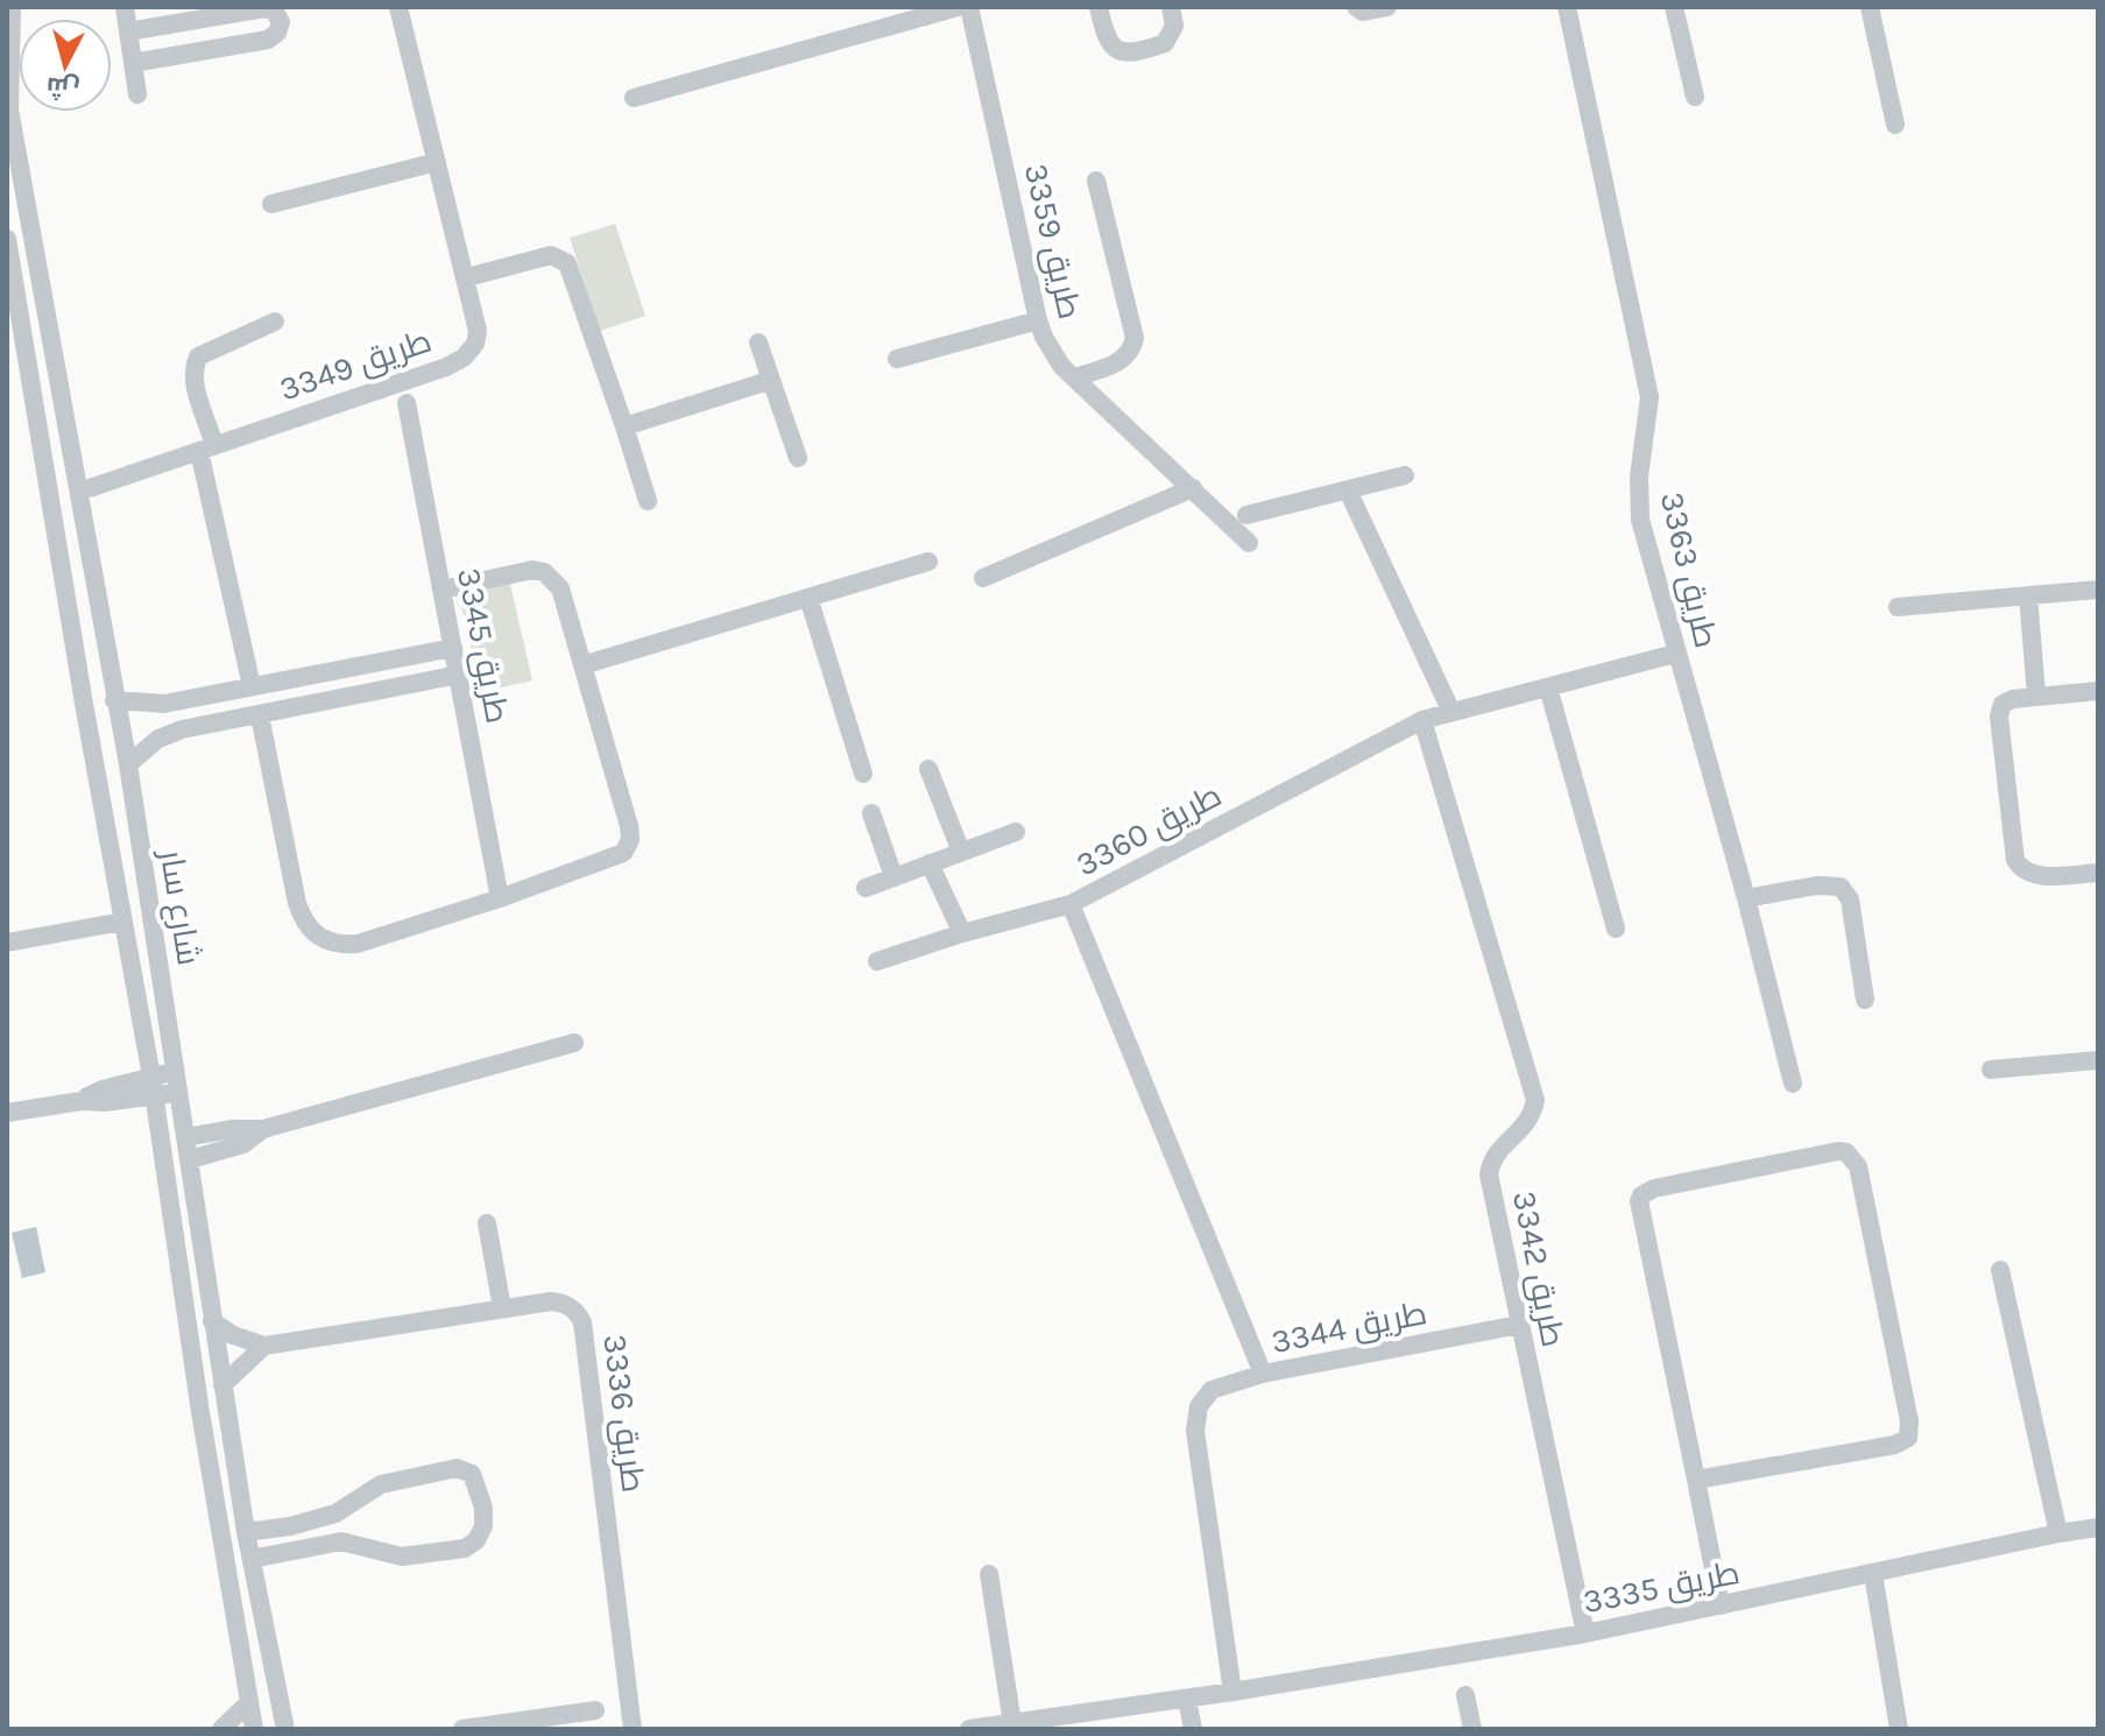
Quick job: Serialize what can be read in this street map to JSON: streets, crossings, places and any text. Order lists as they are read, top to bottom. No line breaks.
{"streets":{"street":["طريق 3359","طريق 3349","طريق 3363","طريق 3345","طريق 3360","شارع سار","طريق 3342","طريق 3344","طريق 3336","طريق 3335"]},"crossings":[["طريق 3349","شارع سار"],["طريق 3363","طريق 3360"],["طريق 3360","طريق 3342"],["طريق 3360","طريق 3344"],["طريق 3342","طريق 3344"],["طريق 3342","طريق 3335"],["طريق 3344","طريق 3335"]],"north":"bottom"}
